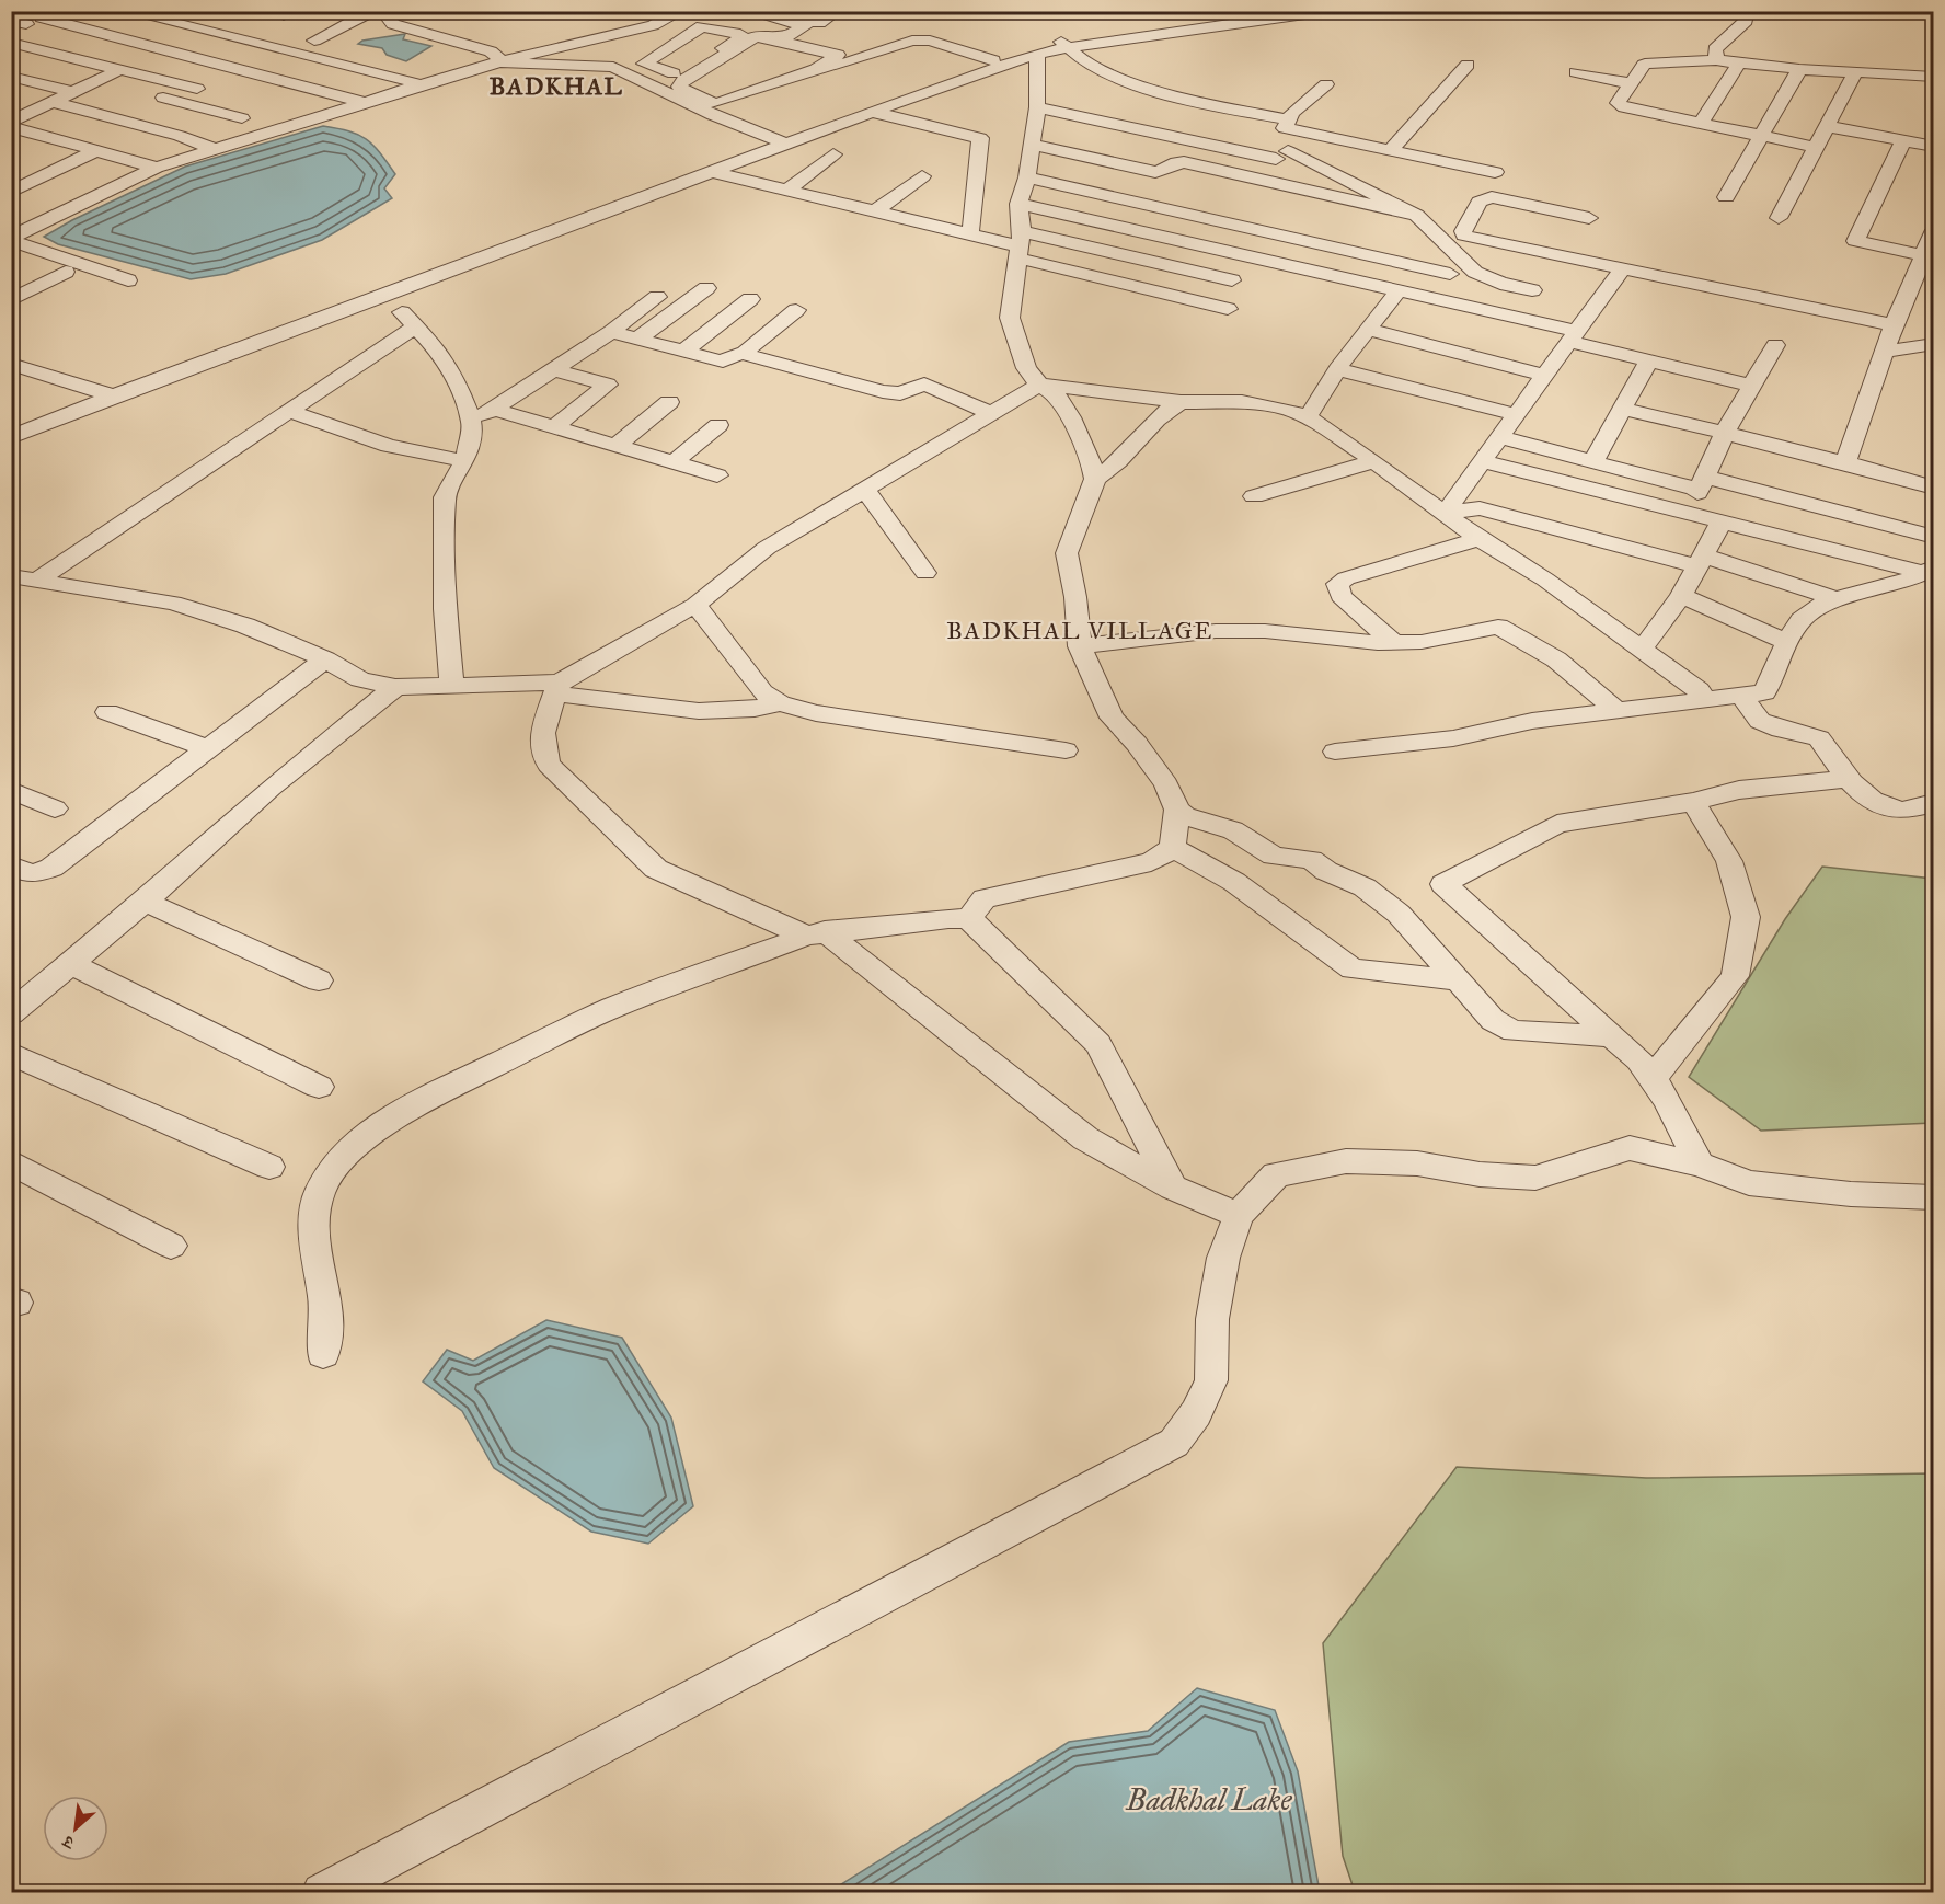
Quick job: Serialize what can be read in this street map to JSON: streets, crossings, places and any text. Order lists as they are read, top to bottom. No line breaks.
{"districts":["BADKHAL","BADKHAL VILLAGE"],"water":["Badkhal Lake"],"north":"bottom left"}
